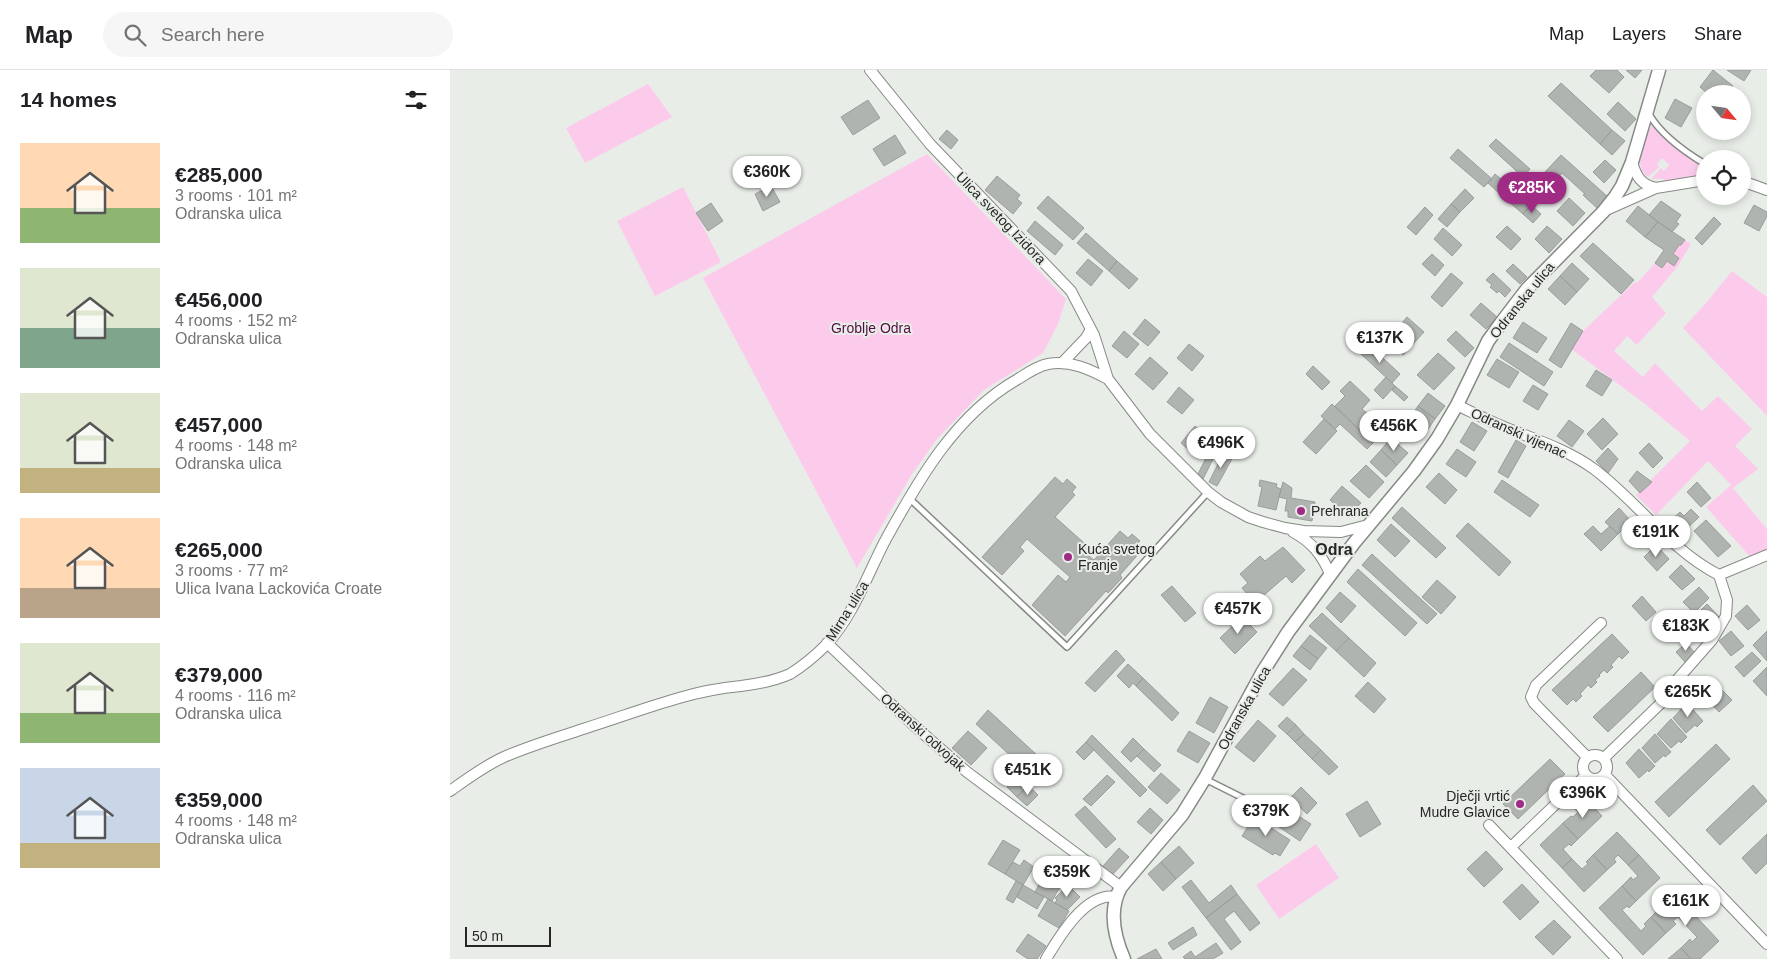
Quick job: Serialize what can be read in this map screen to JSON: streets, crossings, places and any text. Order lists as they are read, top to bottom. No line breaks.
{"streets":{"street":["Ulica svetog Izidora","Odranska ulica","Odranski vijenac","Mirna ulica","Odranski odvojak"]},"crossings":[["Ulica svetog Izidora","Mirna ulica"],["Odranska ulica","Odranski vijenac"],["Odranska ulica","Odranski odvojak"],["Mirna ulica","Odranski odvojak"]],"districts":["Odra"],"parks":["Groblje Odra"],"places":["Prehrana","Kuća svetog Franje","Dječji vrtić Mudre Glavice"],"scale_bar":"50 m","north":"bottom right","page":{"header":"Map","search":"Search here","nav":["Map","Layers","Share"],"heading":"14 homes","list":[{"name":"€285,000","note":"3 rooms · 101 m² · Odranska ulica"},{"name":"€456,000","note":"4 rooms · 152 m² · Odranska ulica"},{"name":"€457,000","note":"4 rooms · 148 m² · Odranska ulica"},{"name":"€265,000","note":"3 rooms · 77 m² · Ulica Ivana Lackovića Croate"},{"name":"€379,000","note":"4 rooms · 116 m² · Odranska ulica"},{"name":"€359,000","note":"4 rooms · 148 m² · Odranska ulica"}],"price":["€360K","€285K","€137K","€456K","€496K","€191K","€457K","€183K","€265K","€451K","€396K","€379K","€359K","€161K"],"scale":"50 m"}}
